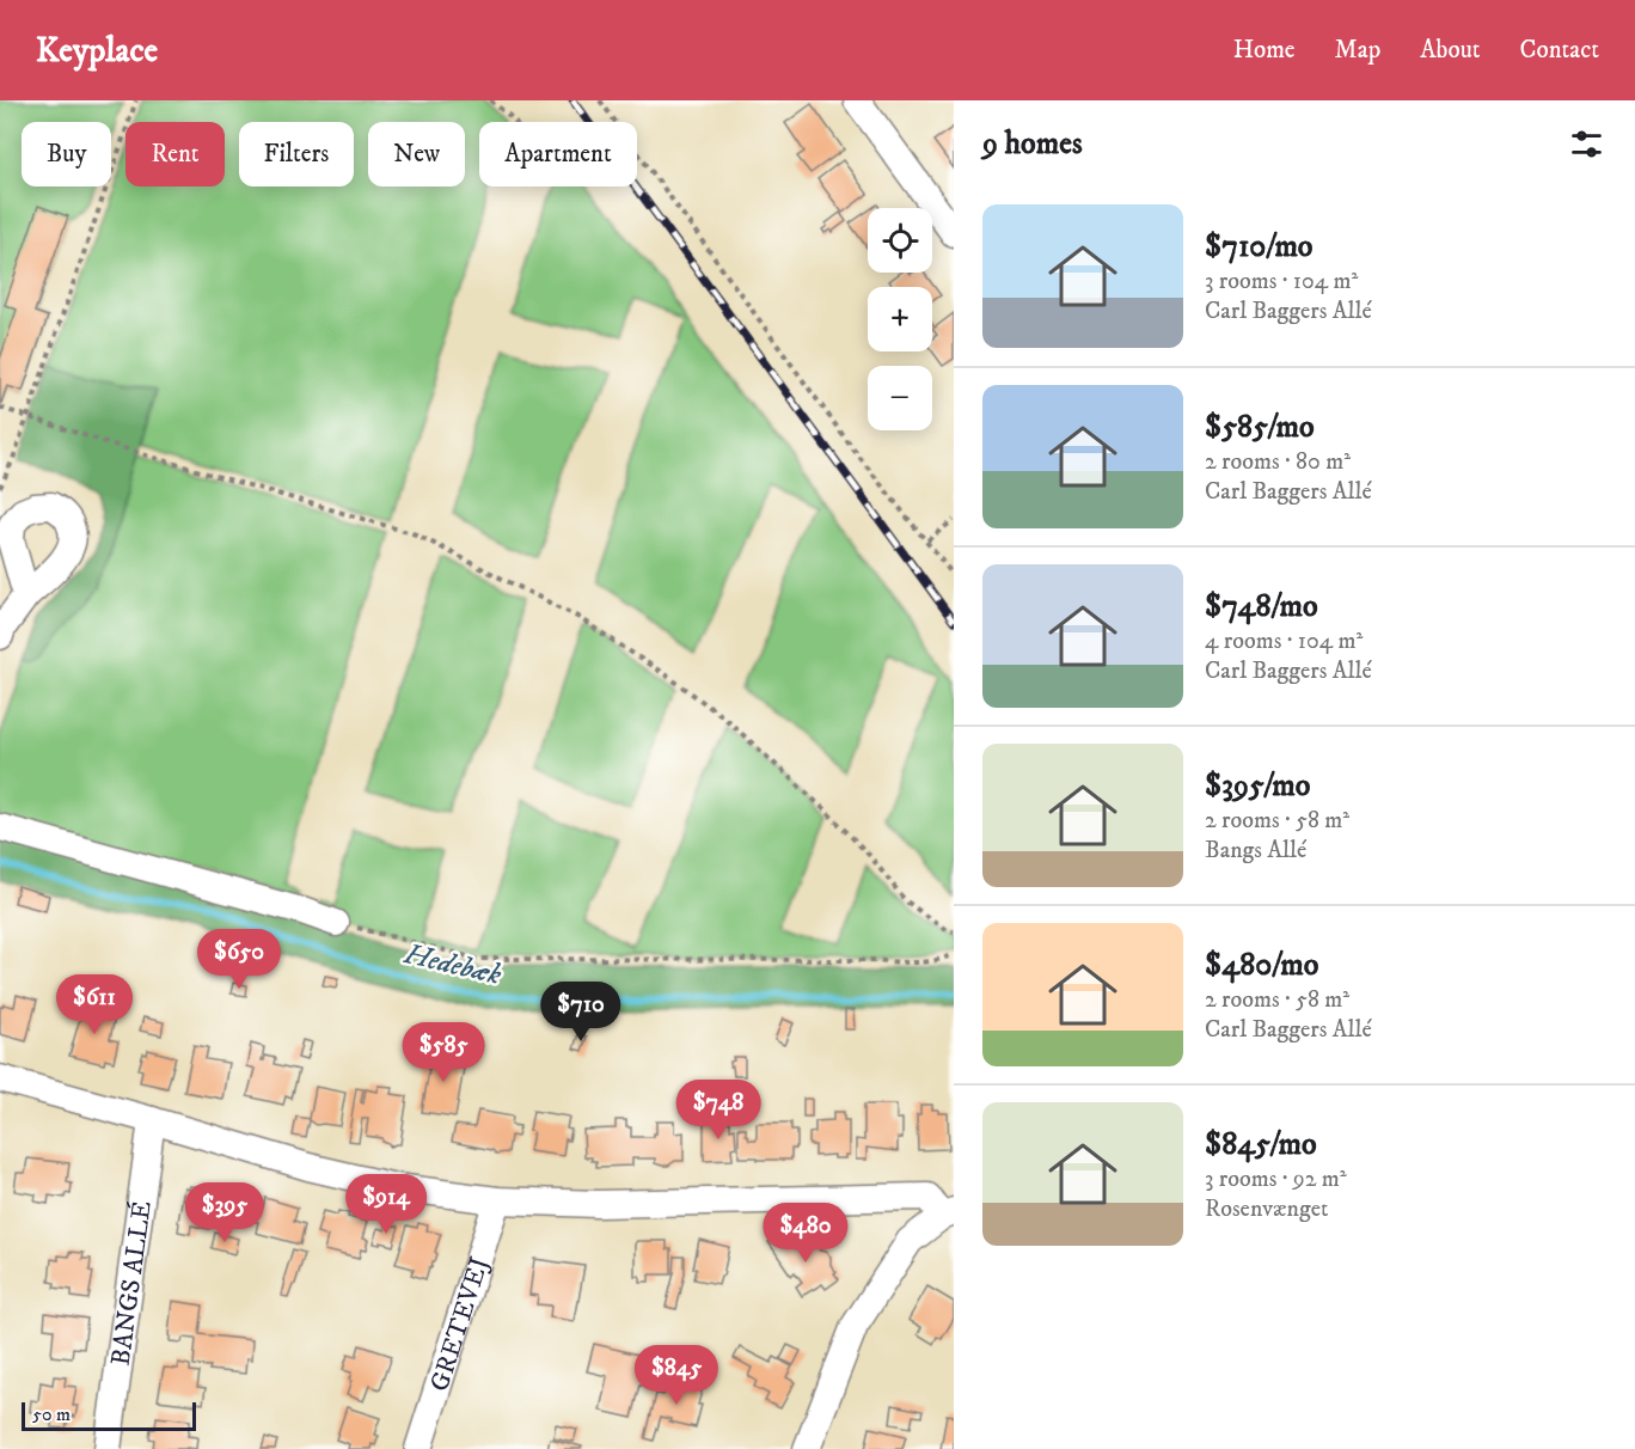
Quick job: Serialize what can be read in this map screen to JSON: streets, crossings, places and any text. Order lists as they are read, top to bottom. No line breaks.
{"streets":{"street":["BANGS ALLÉ","GRETEVEJ"]},"water":["Hedebæk"],"scale_bar":"50 m","page":{"header":"Keyplace","nav":["Home","Map","About","Contact"],"heading":"9 homes","chip":["Buy","Rent","Filters","New","Apartment"],"list":[{"name":"$710/mo","note":"3 rooms · 104 m² · Carl Baggers Allé"},{"name":"$585/mo","note":"2 rooms · 80 m² · Carl Baggers Allé"},{"name":"$748/mo","note":"4 rooms · 104 m² · Carl Baggers Allé"},{"name":"$395/mo","note":"2 rooms · 58 m² · Bangs Allé"},{"name":"$480/mo","note":"2 rooms · 58 m² · Carl Baggers Allé"},{"name":"$845/mo","note":"3 rooms · 92 m² · Rosenvænget"}],"map_buttons":["+","−"],"price":["$650","$611","$710","$585","$748","$914","$395","$480","$845"],"scale":"50 m"}}
